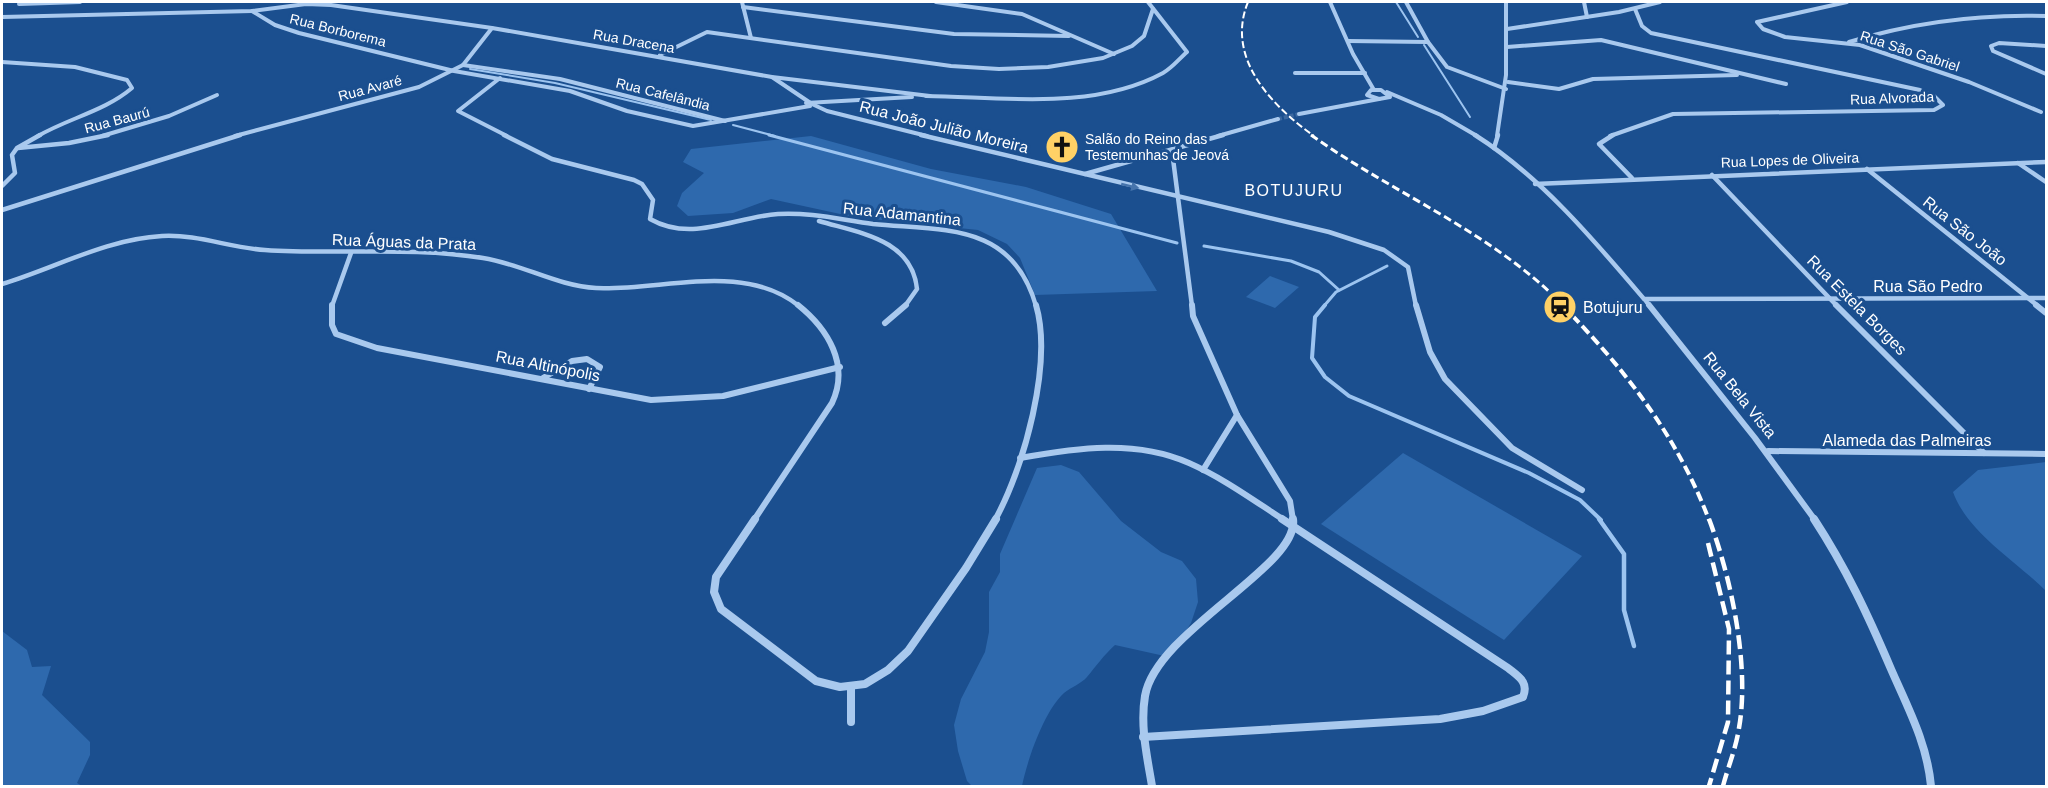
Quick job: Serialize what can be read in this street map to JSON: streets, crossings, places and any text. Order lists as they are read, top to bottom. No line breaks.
{"streets":{"street":["Rua Borborema","Rua Dracena","Rua São Gabriel","Rua Avaré","Rua Cafelândia","Rua Alvorada","Rua Baurú","Rua João Julião Moreira","Rua Lopes de Oliveira","Rua Adamantina","Rua São João","Rua Águas da Prata","Rua São Pedro","Rua Estela Borges","Rua Altinópolis","Rua Bela Vista","Alameda das Palmeiras"]},"crossings":[["Rua Borborema","Rua Avaré"],["Rua Borborema","Rua Cafelândia"],["Rua Dracena","Rua Avaré"],["Rua Dracena","Rua João Julião Moreira"],["Rua Avaré","Rua Cafelândia"],["Rua Cafelândia","Rua Adamantina"],["Rua Alvorada","Rua Lopes de Oliveira"],["Rua Lopes de Oliveira","Rua São João"],["Rua Lopes de Oliveira","Rua Estela Borges"],["Rua Lopes de Oliveira","Rua Bela Vista"],["Rua São João","Rua São Pedro"],["Rua Águas da Prata","Rua Altinópolis"],["Rua São Pedro","Rua Estela Borges"],["Rua São Pedro","Rua Bela Vista"],["Rua Estela Borges","Alameda das Palmeiras"],["Rua Bela Vista","Alameda das Palmeiras"]],"districts":["BOTUJURU"],"places":{"church":["Salão do Reino das Testemunhas de Jeová"],"station":["Botujuru"]}}
